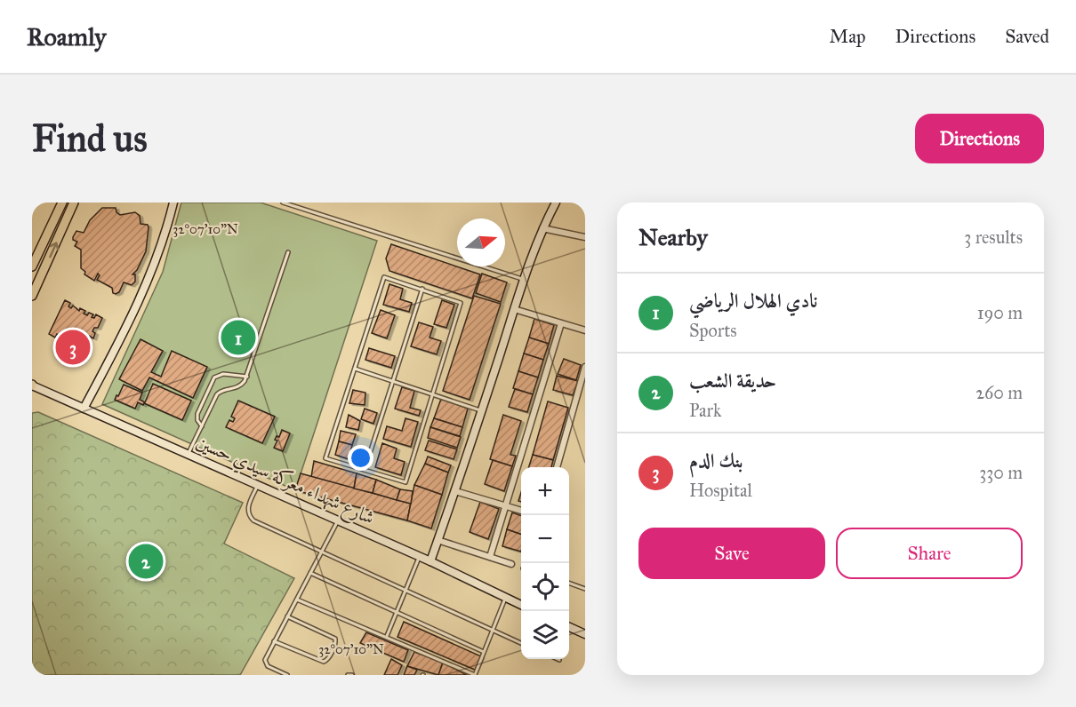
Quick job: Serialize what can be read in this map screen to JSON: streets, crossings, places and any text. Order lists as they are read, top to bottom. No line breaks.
{"streets":{"street":["شارع شهداء معركة سيدي حسين"]},"north":"right","page":{"header":"Roamly","nav":["Map","Directions","Saved"],"buttons":["Directions",["Save","Share"]],"title":"Find us","heading":["Nearby","3 results"],"list":[{"mark":"1","name":"نادي الهلال الرياضي","note":"Sports","value":"190 m"},{"mark":"2","name":"حديقة الشعب","note":"Park","value":"260 m"},{"mark":"3","name":"بنك الدم","note":"Hospital","value":"330 m"}],"pins":["1","3","2"],"map_buttons":["+","−"]},"coordinates":["32°07'10\"N"]}
